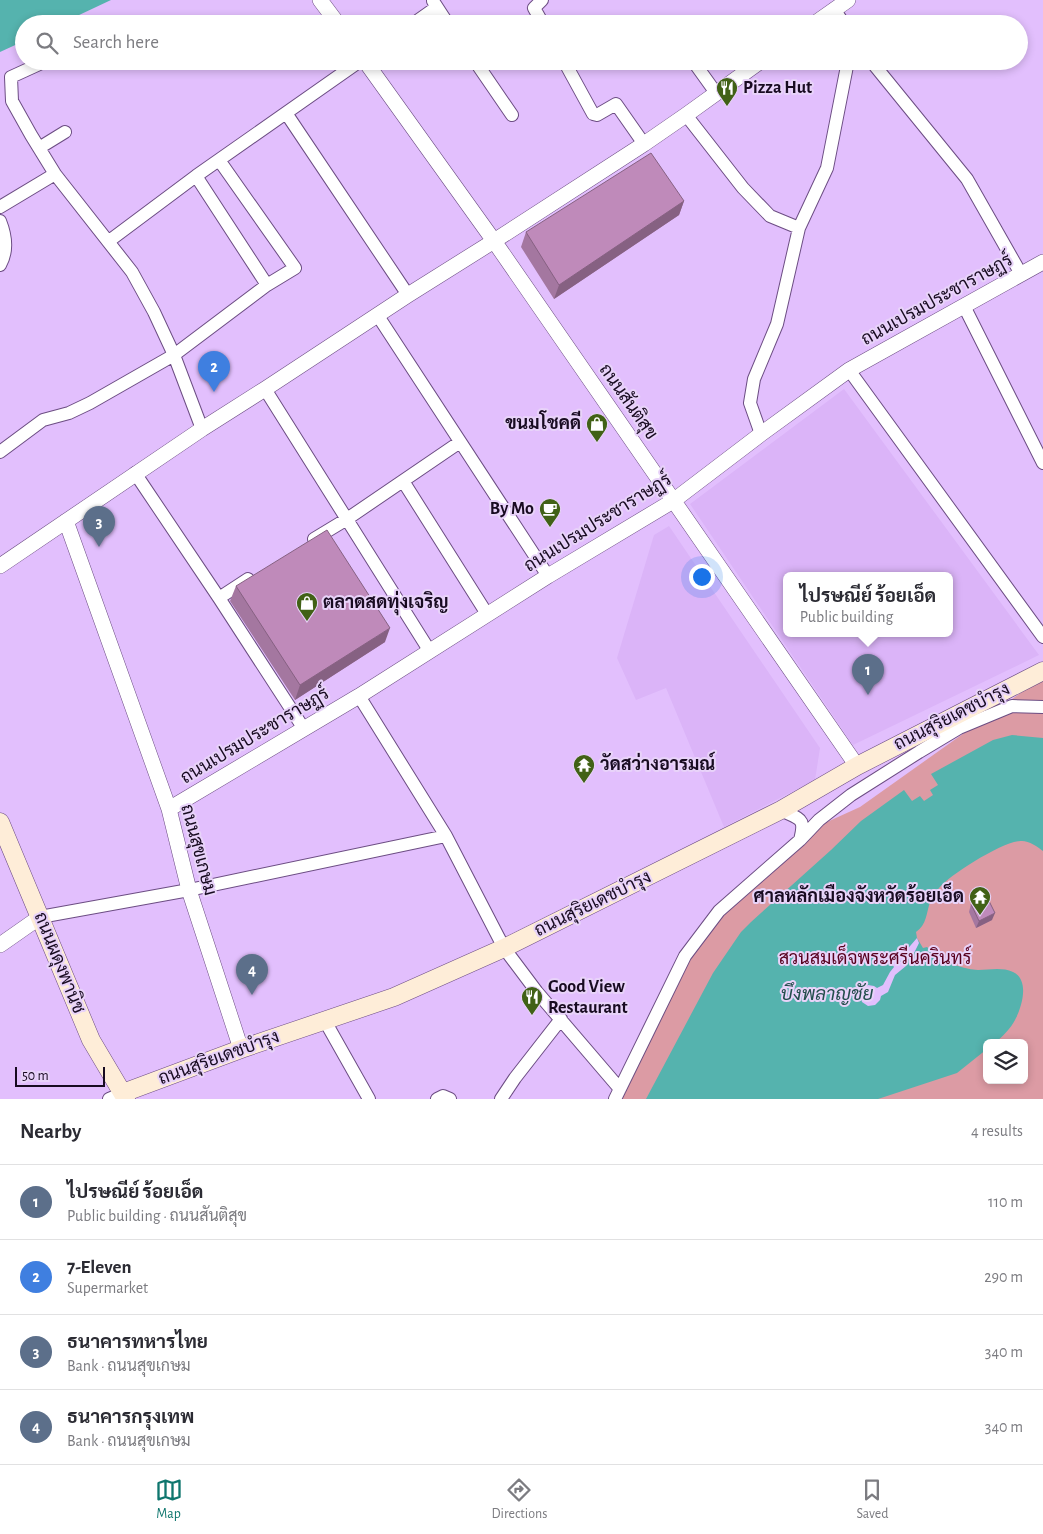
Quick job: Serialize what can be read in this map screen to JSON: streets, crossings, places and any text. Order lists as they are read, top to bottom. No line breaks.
{"streets":{"main road":["ถนนสุริยเดชบำรุง","ถนนผดุงพานิช"],"street":["ถนนเปรมประชาราษฏร์","ถนนสันติสุข","ถนนสุขเกษม"]},"crossings":[["ถนนเปรมประชาราษฏร์","ถนนสันติสุข"],["ถนนเปรมประชาราษฏร์","ถนนสุขเกษม"],["ถนนสันติสุข","ถนนสุริยเดชบำรุง"],["ถนนสุริยเดชบำรุง","ถนนสุขเกษม"],["ถนนสุริยเดชบำรุง","ถนนผดุงพานิช"]],"water":["บึงพลาญชัย"],"parks":["สวนสมเด็จพระศรีนครินทร์"],"places":{"restaurant":["Pizza Hut","Good View Restaurant"],"shop":["ขนมโชคดี","ตลาดสดทุ่งเจริญ"],"cafe":["By Mo"],"temple":["วัดสว่างอารมณ์","ศาลหลักเมืองจังหวัดร้อยเอ็ด"]},"scale_bar":"50 m","page":{"search":"Search here","pins":["2","3","1","4"],"popup":["ไปรษณีย์ ร้อยเอ็ด","Public building"],"scale":"50 m","heading":["Nearby","4 results"],"list":[{"mark":"1","name":"ไปรษณีย์ ร้อยเอ็ด","note":"Public building · ถนนสันติสุข","value":"110 m"},{"mark":"2","name":"7-Eleven","note":"Supermarket","value":"290 m"},{"mark":"3","name":"ธนาคารทหารไทย","note":"Bank · ถนนสุขเกษม","value":"340 m"},{"mark":"4","name":"ธนาคารกรุงเทพ","note":"Bank · ถนนสุขเกษม","value":"340 m"}],"nav":["Map","Directions","Saved"]}}
